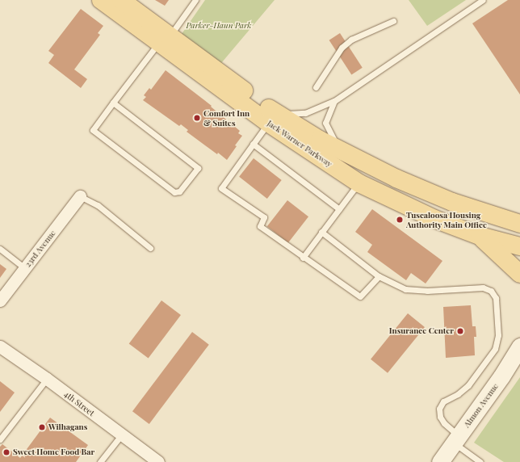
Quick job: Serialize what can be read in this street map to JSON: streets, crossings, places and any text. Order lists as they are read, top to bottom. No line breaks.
{"streets":{"main road":["Jack Warner Parkway","Almon Avenue"],"street":["23rd Avenue","4th Street"]},"parks":["Parker-Haun Park"],"places":["Comfort Inn & Suites","Tuscaloosa Housing Authority Main Office","Insurance Center","Wilhagans","Sweet Home Food Bar"]}
